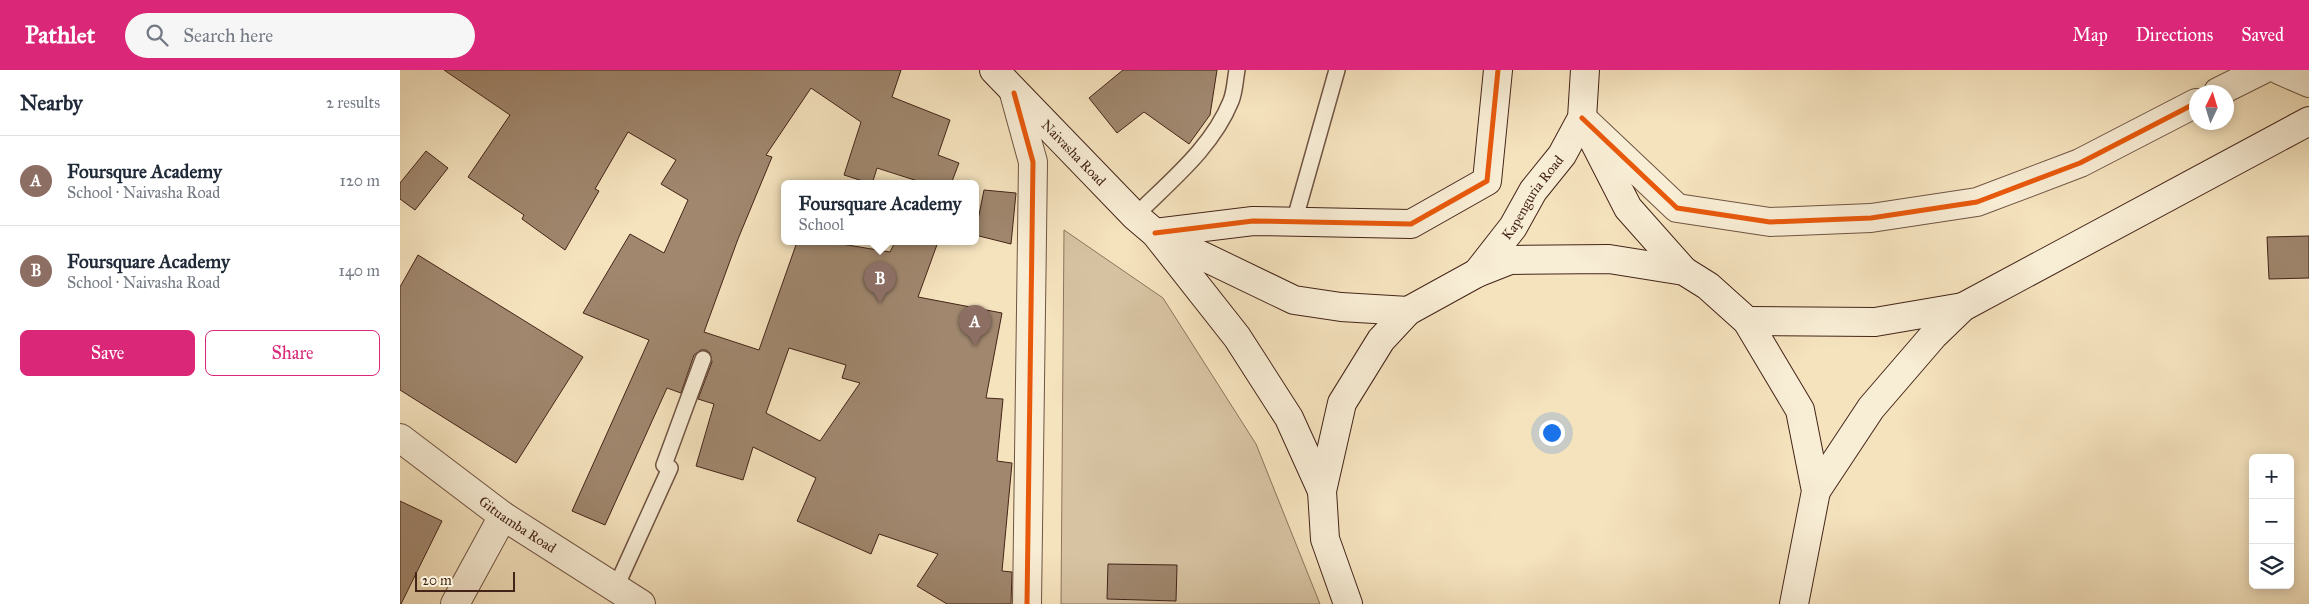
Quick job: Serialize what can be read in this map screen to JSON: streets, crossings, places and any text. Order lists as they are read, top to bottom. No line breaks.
{"streets":{"street":["Naivasha Road","Kapenguria Road","Gituamba Road"]},"scale_bar":"20 m","north":"top","page":{"header":"Pathlet","search":"Search here","nav":["Map","Directions","Saved"],"heading":["Nearby","2 results"],"list":[{"mark":"A","name":"Foursqure Academy","note":"School · Naivasha Road","value":"120 m"},{"mark":"B","name":"Foursquare Academy","note":"School · Naivasha Road","value":"140 m"}],"popup":["Foursquare Academy","School"],"pins":["B","A"],"buttons":["Save","Share"],"map_buttons":["+","−"],"scale":"20 m"}}
